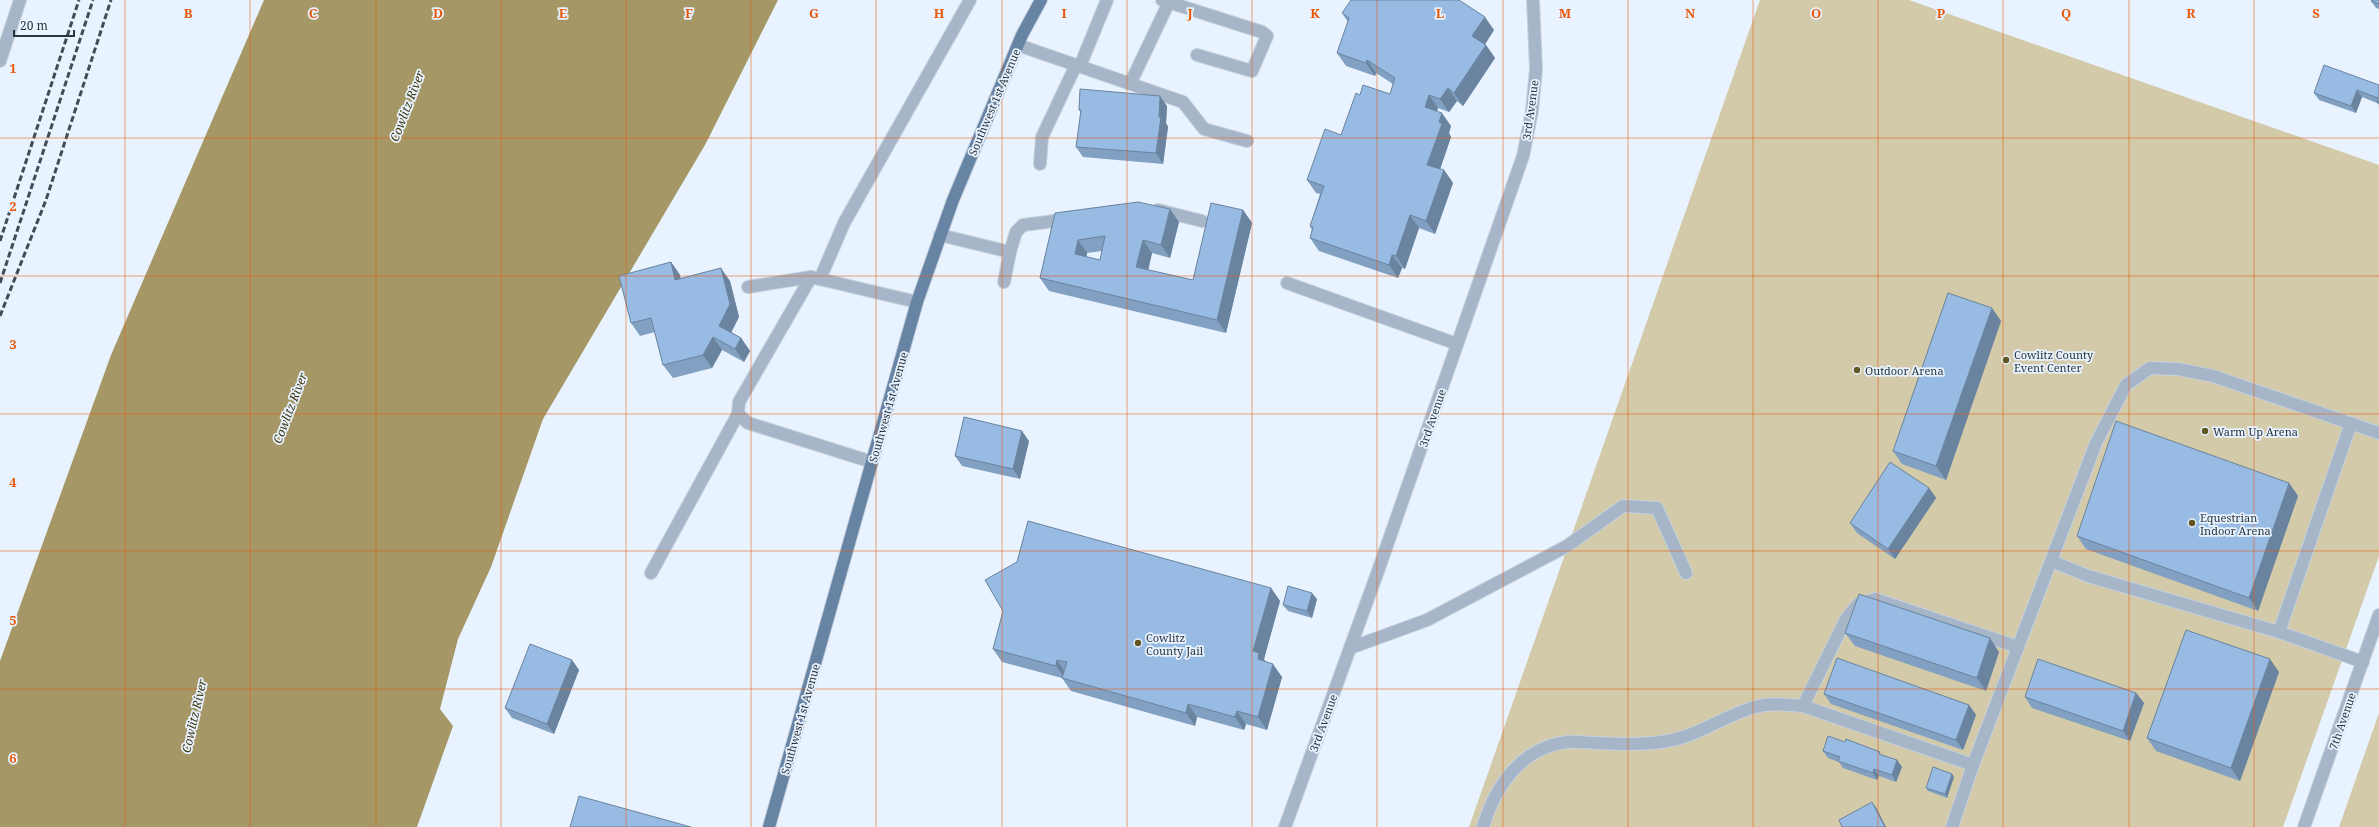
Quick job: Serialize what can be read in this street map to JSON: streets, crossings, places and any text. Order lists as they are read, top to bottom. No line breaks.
{"streets":{"main road":["Southwest 1st Avenue"],"street":["3rd Avenue","7th Avenue"]},"water":["Cowlitz River"],"places":["Cowlitz County Event Center","Outdoor Arena","Warm Up Arena","Equestrian Indoor Arena","Cowlitz County Jail"],"scale_bar":"20 m","grid":{"columns":["B","C","D","E","F","G","H","I","J","K","L","M","N","O","P","Q","R","S"],"rows":["1","2","3","4","5","6"]}}
